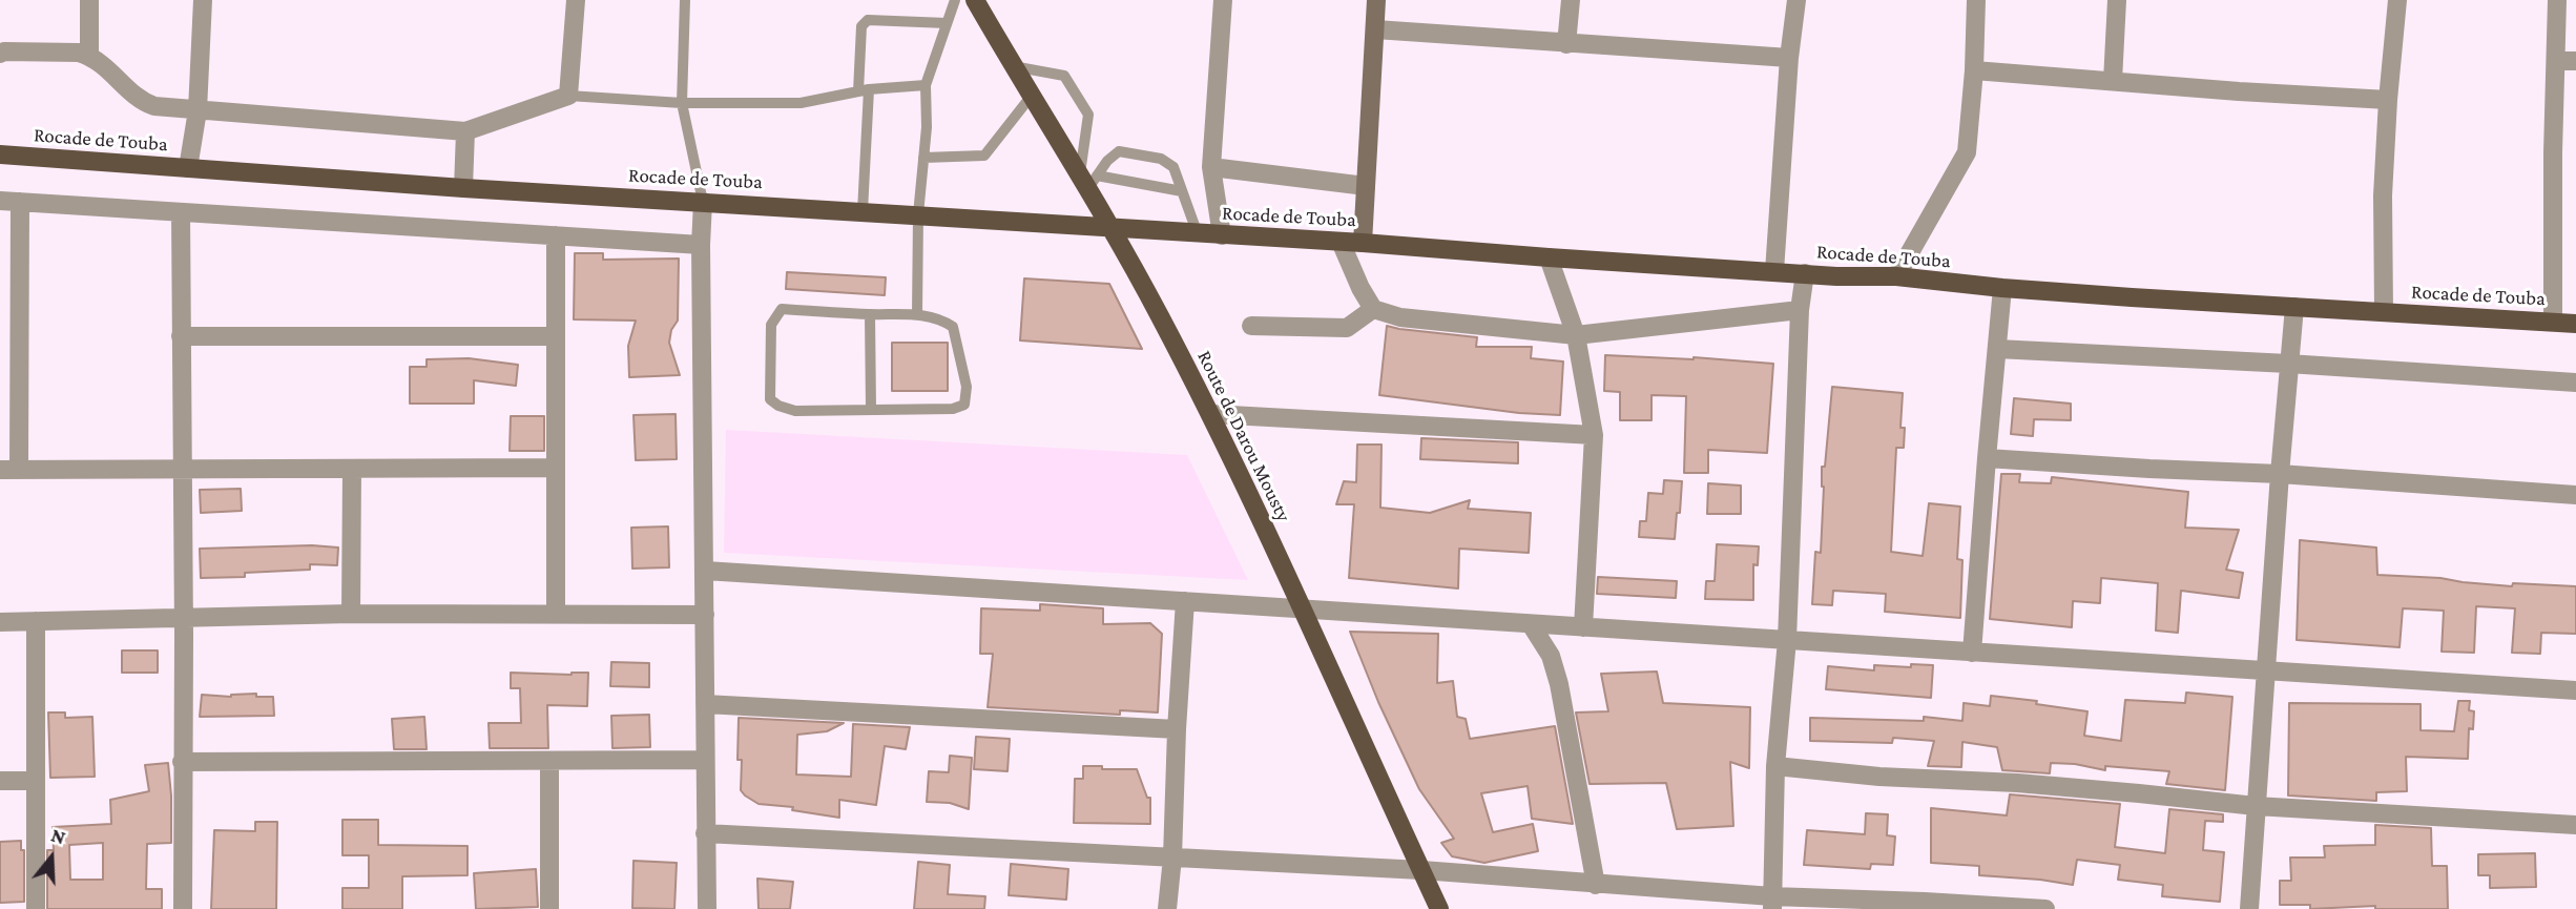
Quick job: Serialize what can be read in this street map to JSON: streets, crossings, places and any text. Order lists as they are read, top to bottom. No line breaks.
{"streets":{"main road":["Rocade de Touba","Route de Darou Mousty"]},"crossings":[["Rocade de Touba","Route de Darou Mousty"]],"north":"top"}
